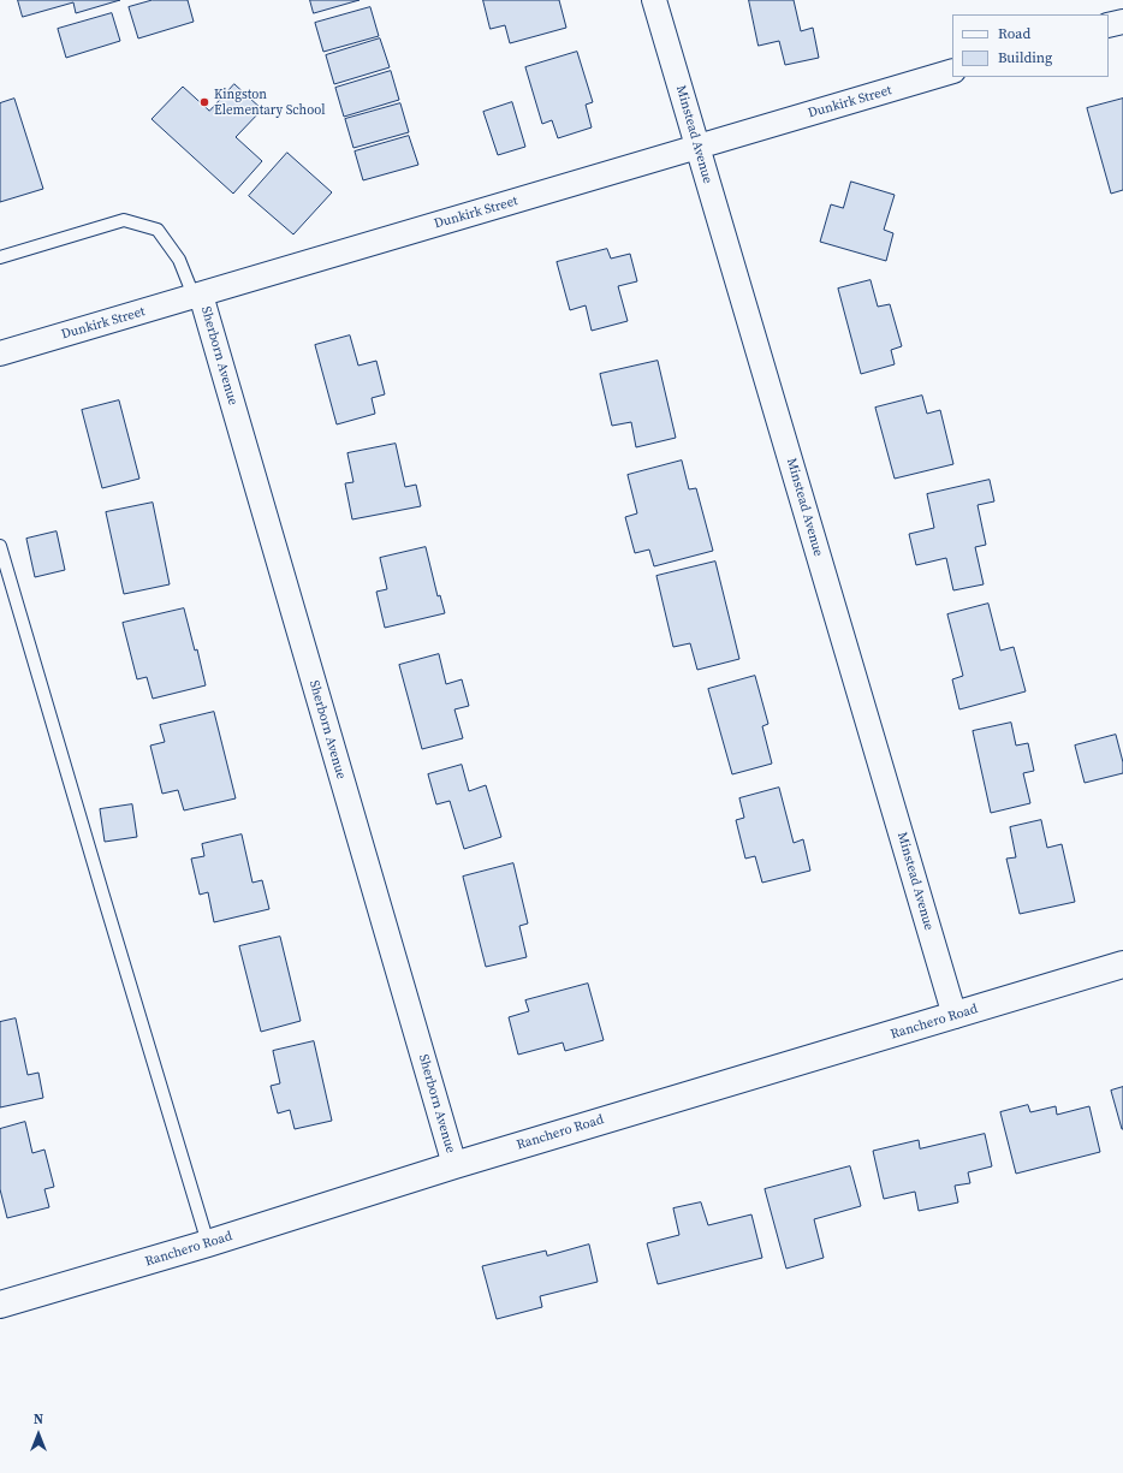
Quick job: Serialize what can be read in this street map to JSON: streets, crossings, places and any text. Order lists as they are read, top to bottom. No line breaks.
{"streets":{"main road":["Ranchero Road"],"street":["Dunkirk Street","Minstead Avenue","Sherborn Avenue"]},"crossings":[["Dunkirk Street","Minstead Avenue"],["Dunkirk Street","Sherborn Avenue"],["Minstead Avenue","Ranchero Road"],["Sherborn Avenue","Ranchero Road"]],"places":["Kingston Elementary School"],"legend":["Road","Building"],"north":"top"}
